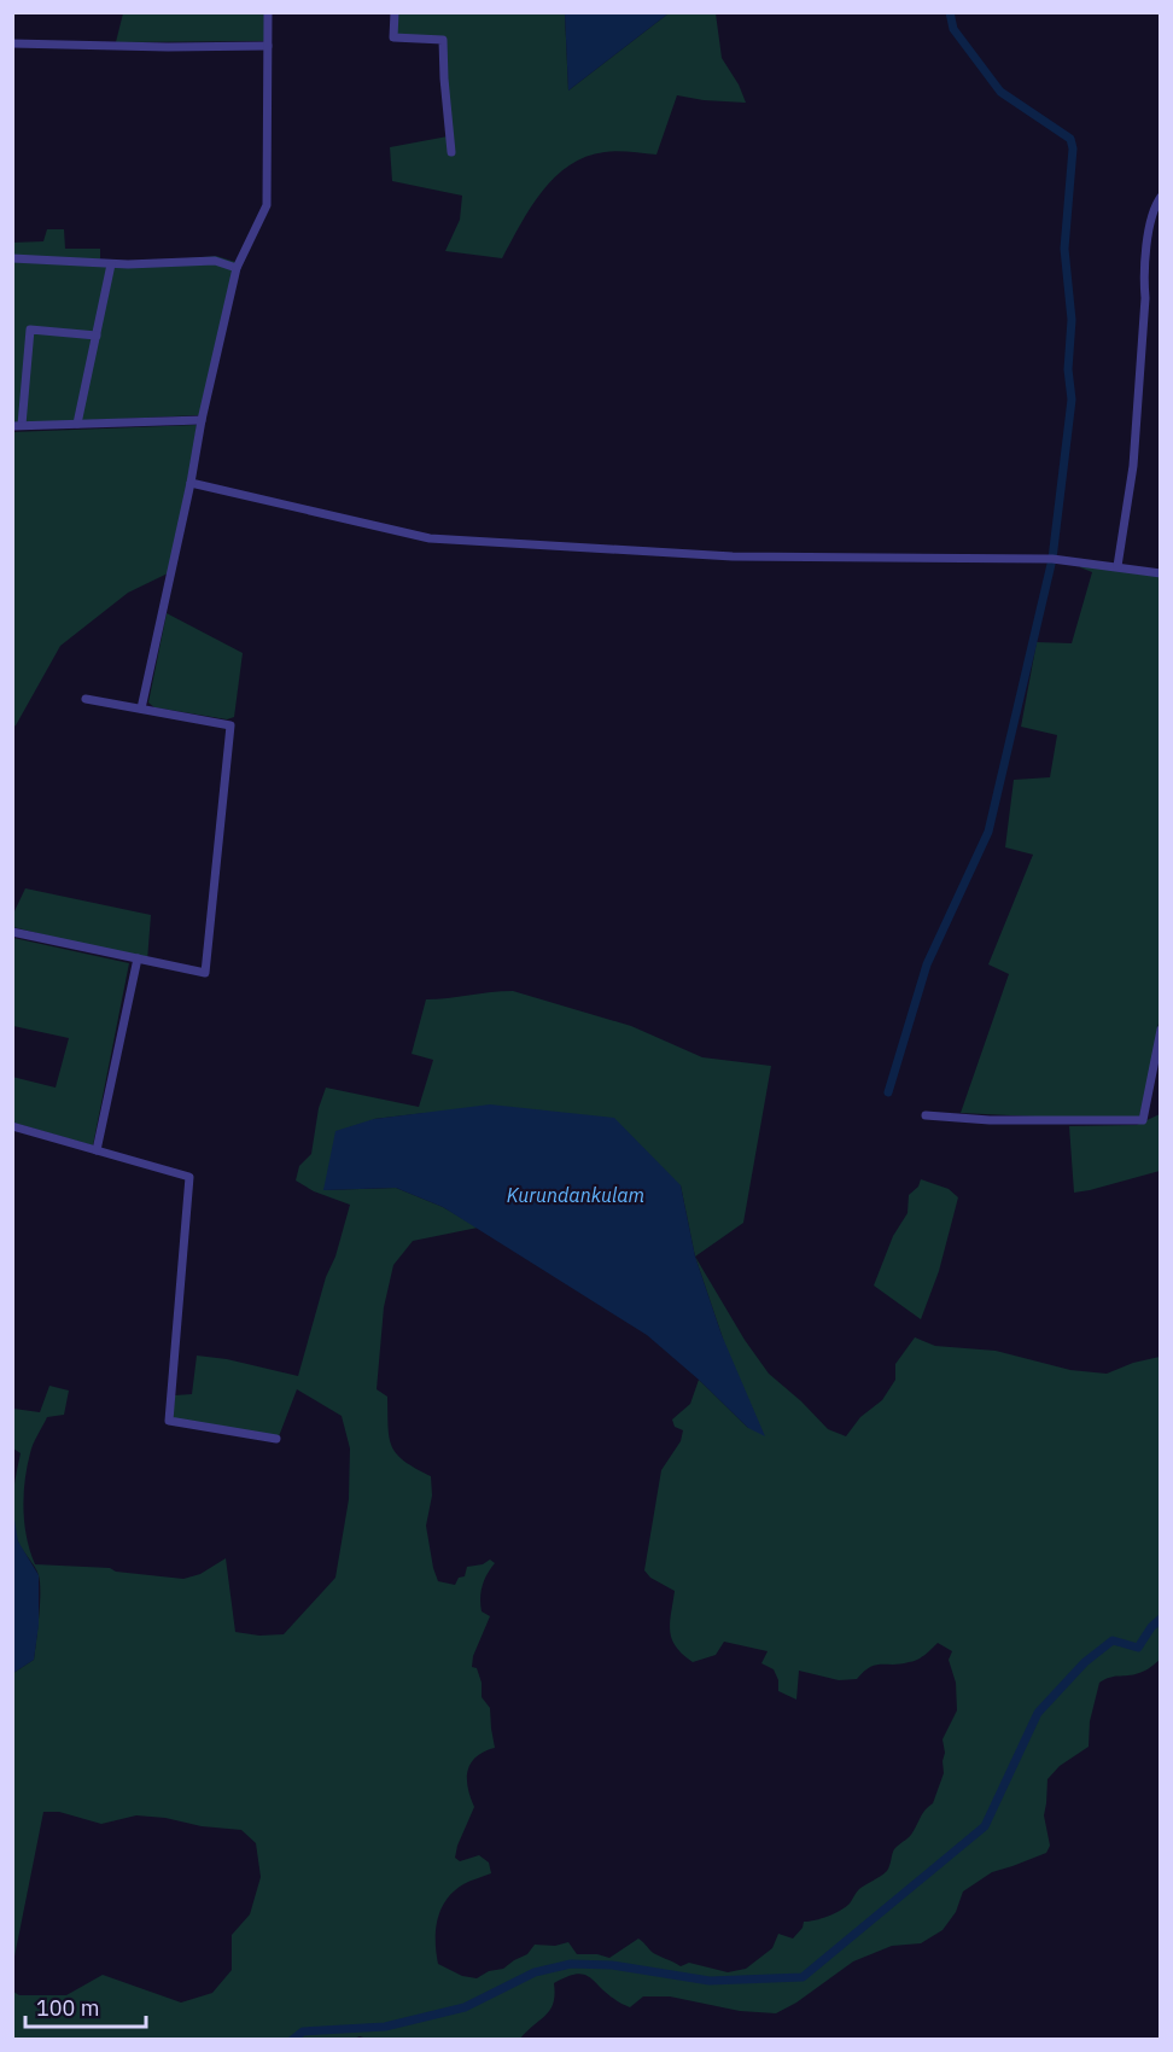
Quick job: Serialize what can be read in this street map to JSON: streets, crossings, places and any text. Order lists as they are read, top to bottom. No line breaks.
{"water":["Kurundankulam"],"scale_bar":"100 m"}
